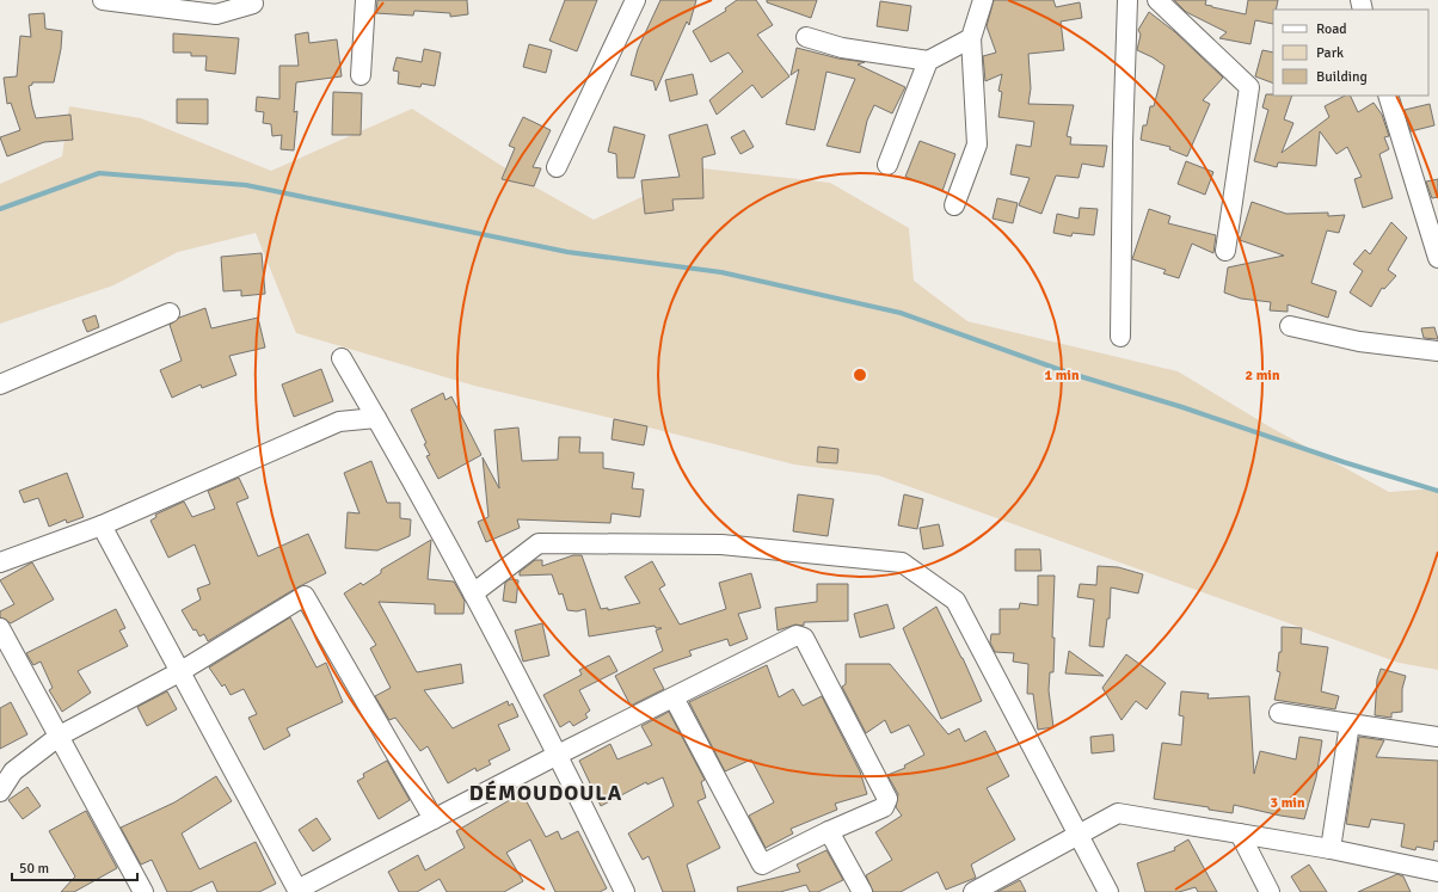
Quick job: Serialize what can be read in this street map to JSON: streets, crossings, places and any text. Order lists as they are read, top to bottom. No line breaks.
{"districts":["DÉMOUDOULA"],"legend":["Road","Park","Building"],"scale_bar":"50 m","rings":["1 min","2 min","3 min"]}
